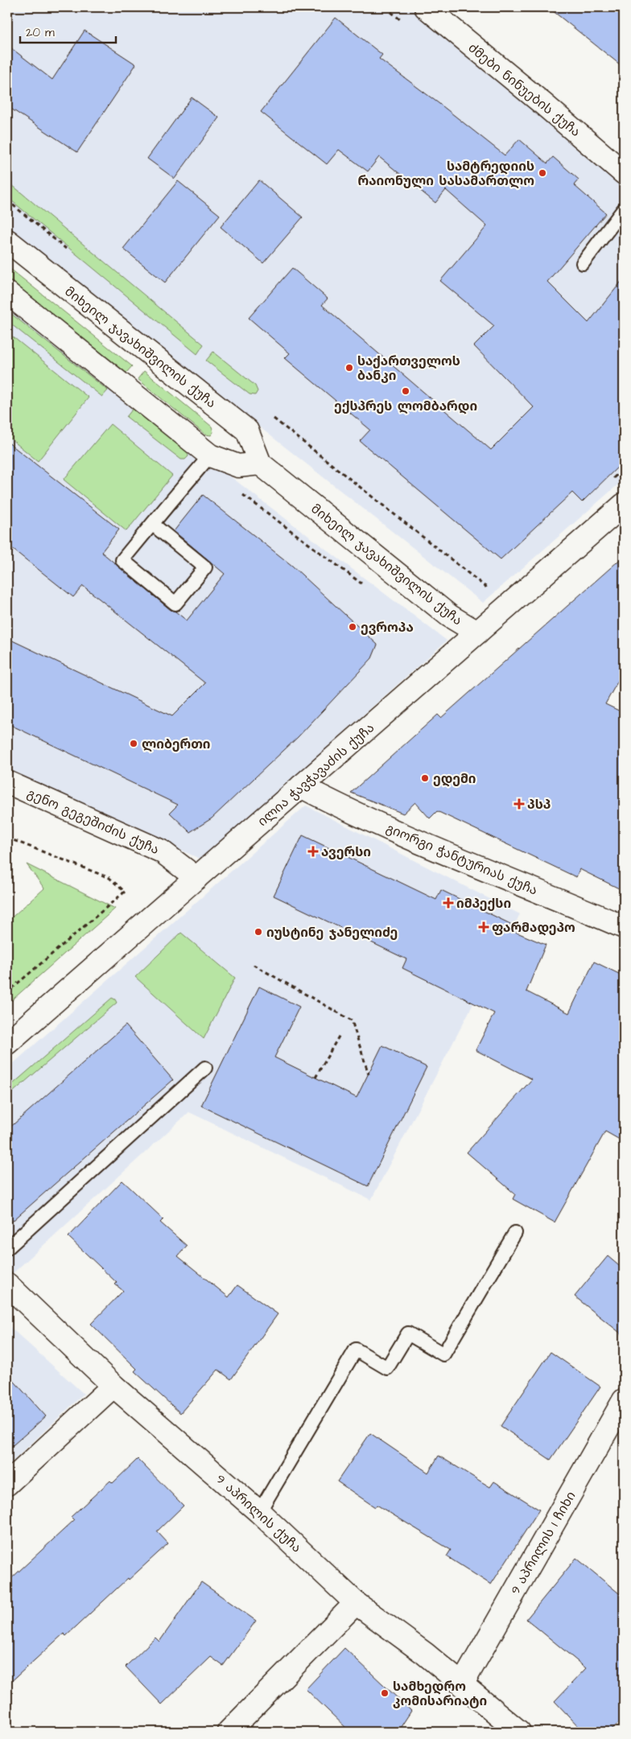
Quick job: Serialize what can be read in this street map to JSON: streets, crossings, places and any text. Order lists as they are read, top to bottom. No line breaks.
{"streets":{"street":["ძმები ნინუების ქუჩა","მიხეილ ჯავახიშვილის ქუჩა","ილია ჭავჭავაძის ქუჩა","გენო გეგეშიძის ქუჩა","გიორგი ჭანტურიას ქუჩა","9 აპრილის ქუჩა","9 აპრილის I ჩიხი"]},"crossings":[["მიხეილ ჯავახიშვილის ქუჩა","ილია ჭავჭავაძის ქუჩა"],["ილია ჭავჭავაძის ქუჩა","გენო გეგეშიძის ქუჩა"],["ილია ჭავჭავაძის ქუჩა","გიორგი ჭანტურიას ქუჩა"],["9 აპრილის ქუჩა","9 აპრილის I ჩიხი"]],"places":{"other":["სამტრედიის რაიონული სასამართლო","საქართველოს ბანკი","ექსპრეს ლომბარდი","ევროპა","ლიბერთი","ედემი","იუსტინე ჯანელიძე","სამხედრო კომისარიატი"],"health":["პსპ","ავერსი","იმპექსი","ფარმადეპო"]},"scale_bar":"20 m"}
